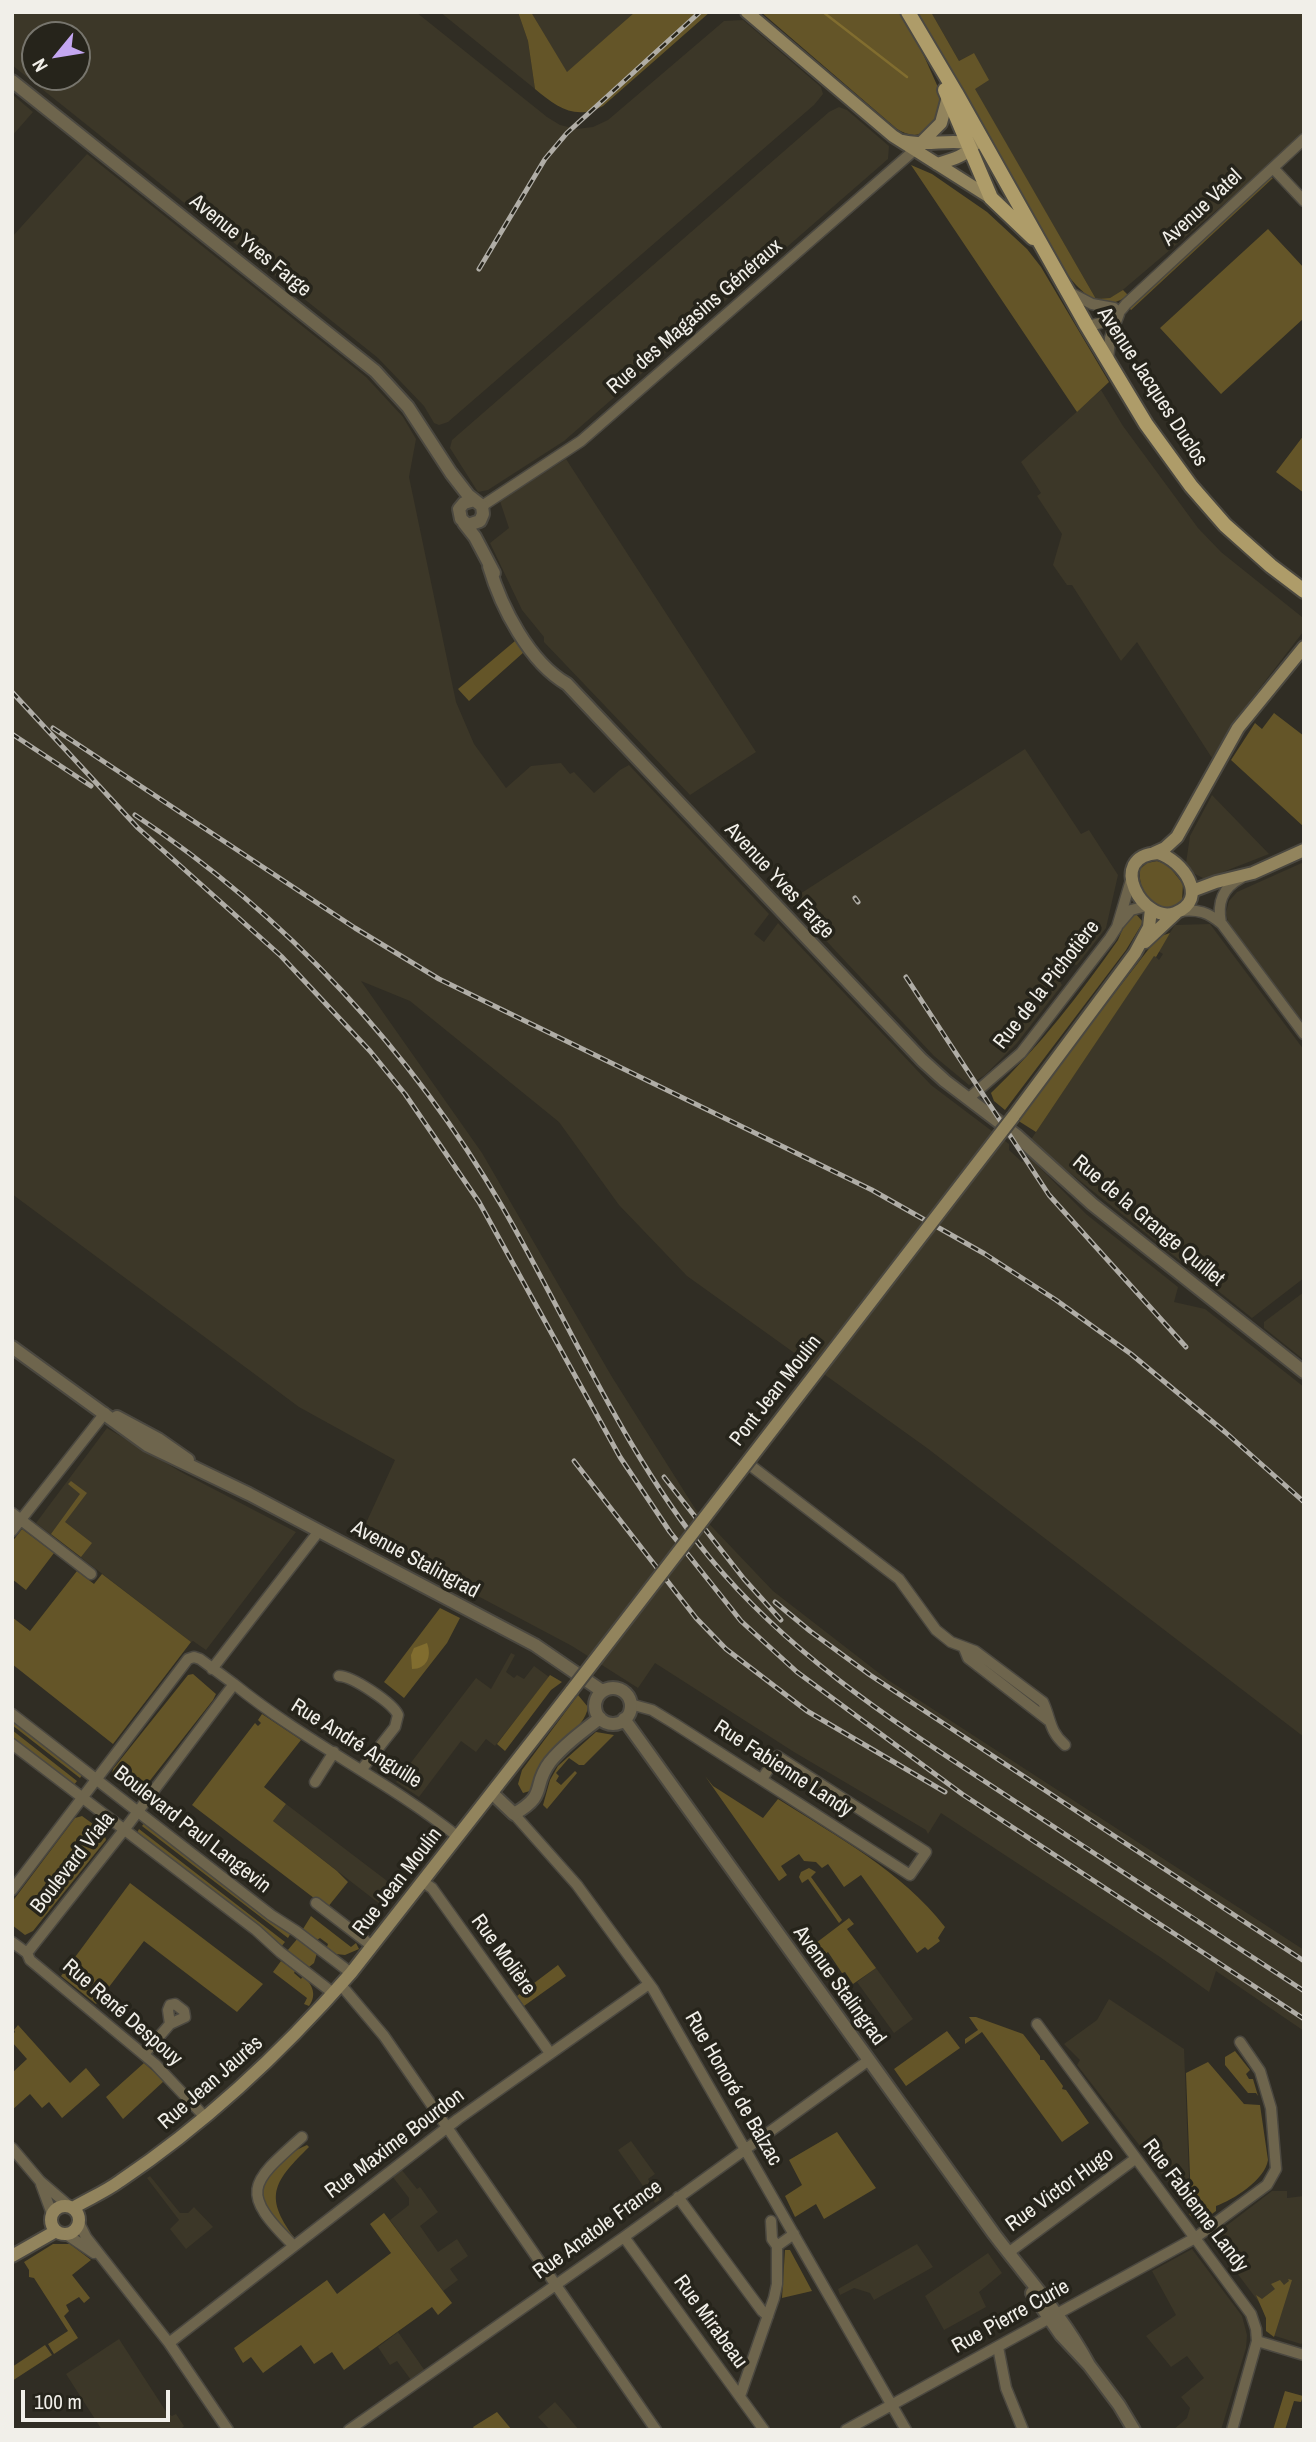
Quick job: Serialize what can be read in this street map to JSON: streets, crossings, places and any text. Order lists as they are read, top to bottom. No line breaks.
{"streets":{"main road":["Avenue Jacques Duclos","Pont Jean Moulin","Rue Jean Moulin","Rue Jean Jaurès"],"street":["Avenue Vatel","Avenue Yves Farge","Rue des Magasins Généraux","Rue de la Pichotière","Rue de la Grange Quillet","Avenue Stalingrad","Rue André Anguille","Rue Fabienne Landy","Boulevard Paul Langevin","Boulevard Viala","Rue Molière","Rue René Despouy","Rue Honoré de Balzac","Rue Maxime Bourdon","Rue Victor Hugo","Rue Anatole France","Rue Pierre Curie","Rue Mirabeau"]},"crossings":[["Avenue Vatel","Avenue Jacques Duclos"],["Avenue Yves Farge","Rue des Magasins Généraux"],["Avenue Yves Farge","Rue de la Pichotière"],["Avenue Yves Farge","Rue de la Grange Quillet"],["Rue de la Pichotière","Rue de la Grange Quillet"],["Pont Jean Moulin","Rue Jean Moulin"],["Pont Jean Moulin","Rue Honoré de Balzac"],["Avenue Stalingrad","Rue Fabienne Landy"],["Avenue Stalingrad","Rue Victor Hugo"],["Avenue Stalingrad","Rue Anatole France"],["Avenue Stalingrad","Rue Pierre Curie"],["Rue André Anguille","Boulevard Viala"],["Rue André Anguille","Rue Jean Moulin"],["Rue Fabienne Landy","Rue Victor Hugo"],["Rue Fabienne Landy","Rue Pierre Curie"],["Boulevard Paul Langevin","Boulevard Viala"],["Boulevard Paul Langevin","Rue Jean Moulin"],["Boulevard Paul Langevin","Rue Jean Jaurès"],["Boulevard Paul Langevin","Rue Maxime Bourdon"],["Boulevard Paul Langevin","Rue Anatole France"],["Boulevard Viala","Rue René Despouy"],["Rue Jean Moulin","Rue Molière"],["Rue Jean Moulin","Rue Jean Jaurès"],["Rue Jean Moulin","Rue Honoré de Balzac"],["Rue Molière","Rue Maxime Bourdon"],["Rue René Despouy","Rue Jean Jaurès"],["Rue Honoré de Balzac","Rue Maxime Bourdon"],["Rue Honoré de Balzac","Rue Anatole France"],["Rue Honoré de Balzac","Rue Pierre Curie"],["Rue Anatole France","Rue Mirabeau"]],"scale_bar":"100 m","north":"bottom left"}
